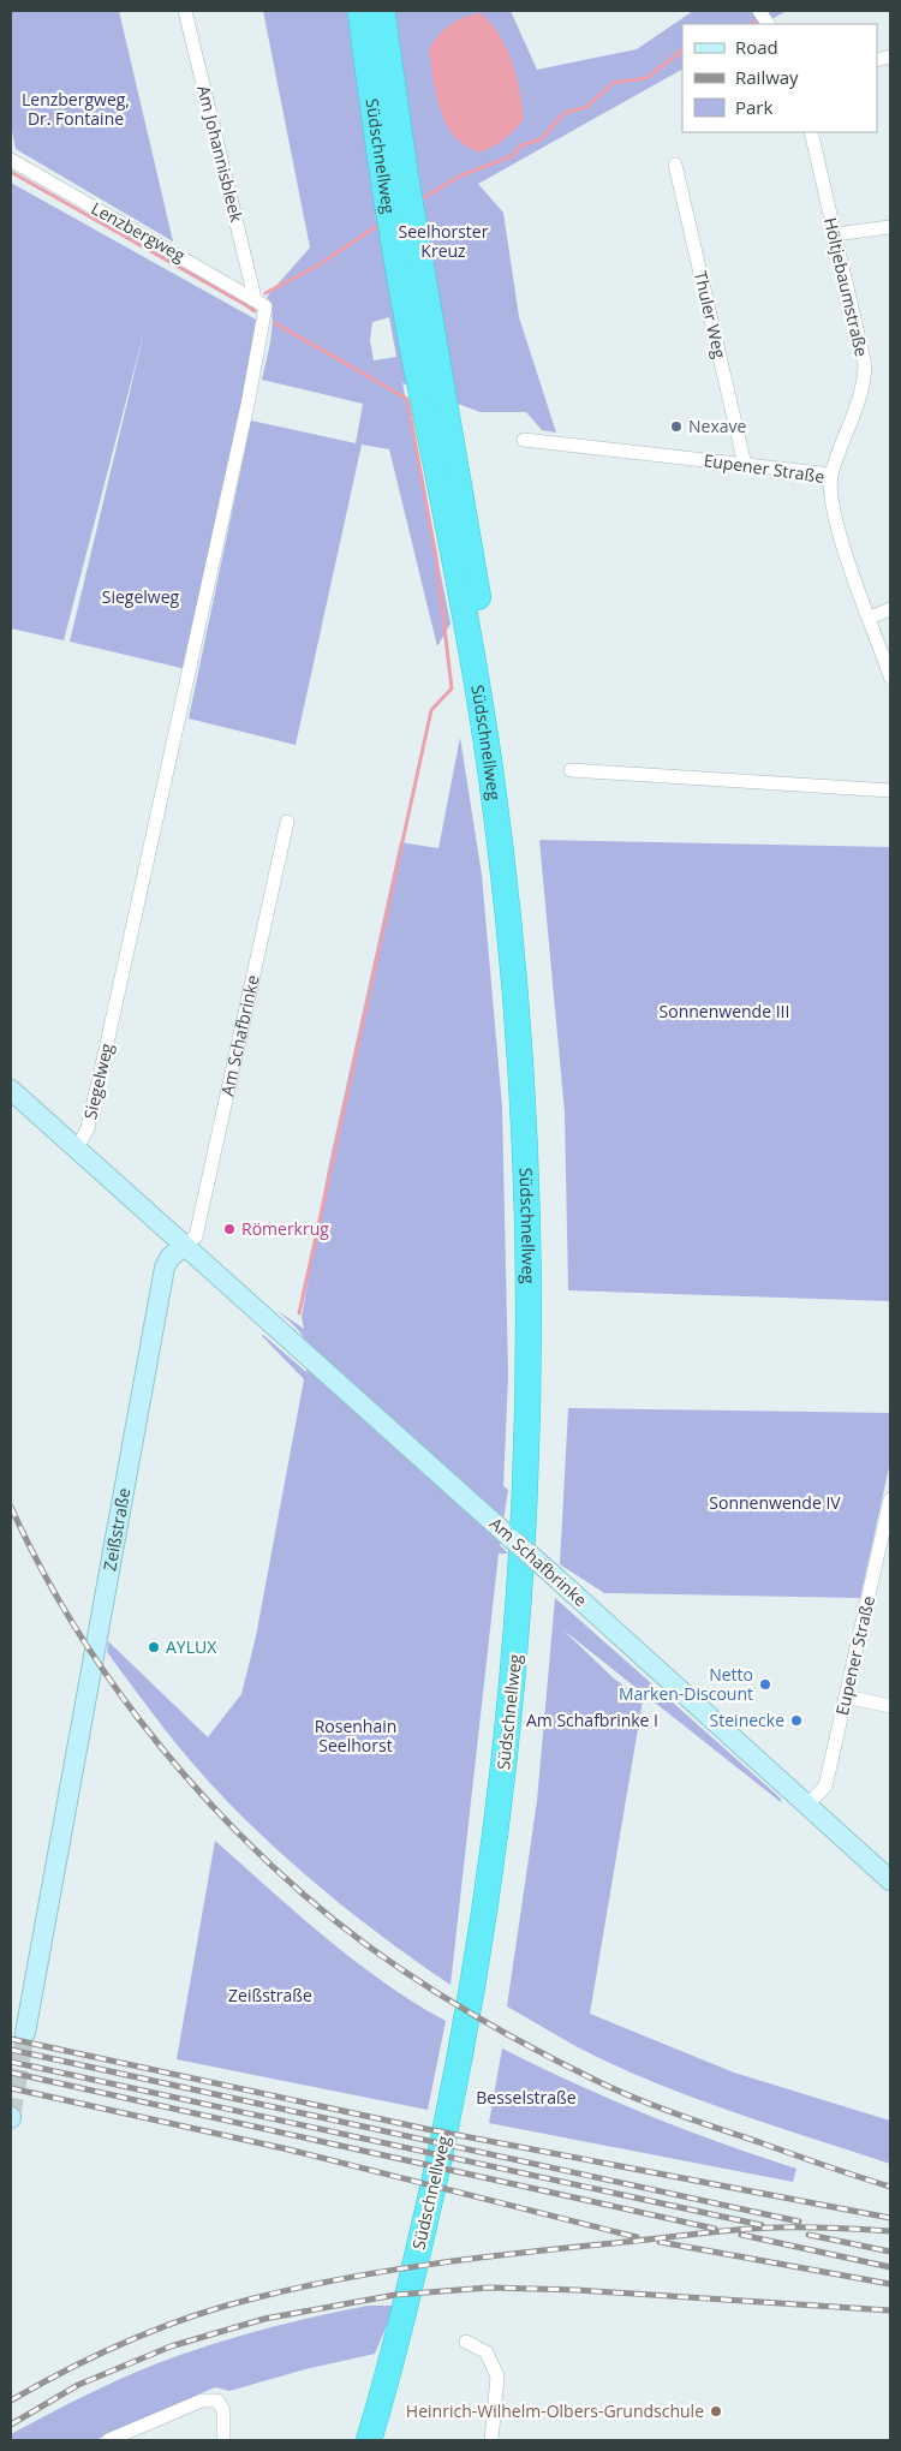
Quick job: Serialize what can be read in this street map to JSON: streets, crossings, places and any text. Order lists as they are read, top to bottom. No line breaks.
{"streets":{"highway":["Südschnellweg"],"street":["Am Johannisbleek","Lenzbergweg","Höltjebaumstraße","Thuler Weg","Eupener Straße","Am Schafbrinke","Siegelweg","Zeißstraße"]},"crossings":[["Am Johannisbleek","Lenzbergweg"],["Am Johannisbleek","Siegelweg"],["Lenzbergweg","Siegelweg"],["Höltjebaumstraße","Eupener Straße"],["Thuler Weg","Eupener Straße"],["Eupener Straße","Am Schafbrinke"],["Am Schafbrinke","Siegelweg"],["Am Schafbrinke","Zeißstraße"]],"parks":["Lenzbergweg, Dr. Fontaine","Seelhorster Kreuz","Siegelweg","Sonnenwende III","Sonnenwende IV","Am Schafbrinke I","Rosenhain Seelhorst","Zeißstraße","Besselstraße"],"places":["Nexave","Römerkrug","AYLUX","Netto Marken-Discount","Steinecke","Heinrich-Wilhelm-Olbers-Grundschule"],"legend":["Road","Railway","Park"]}
